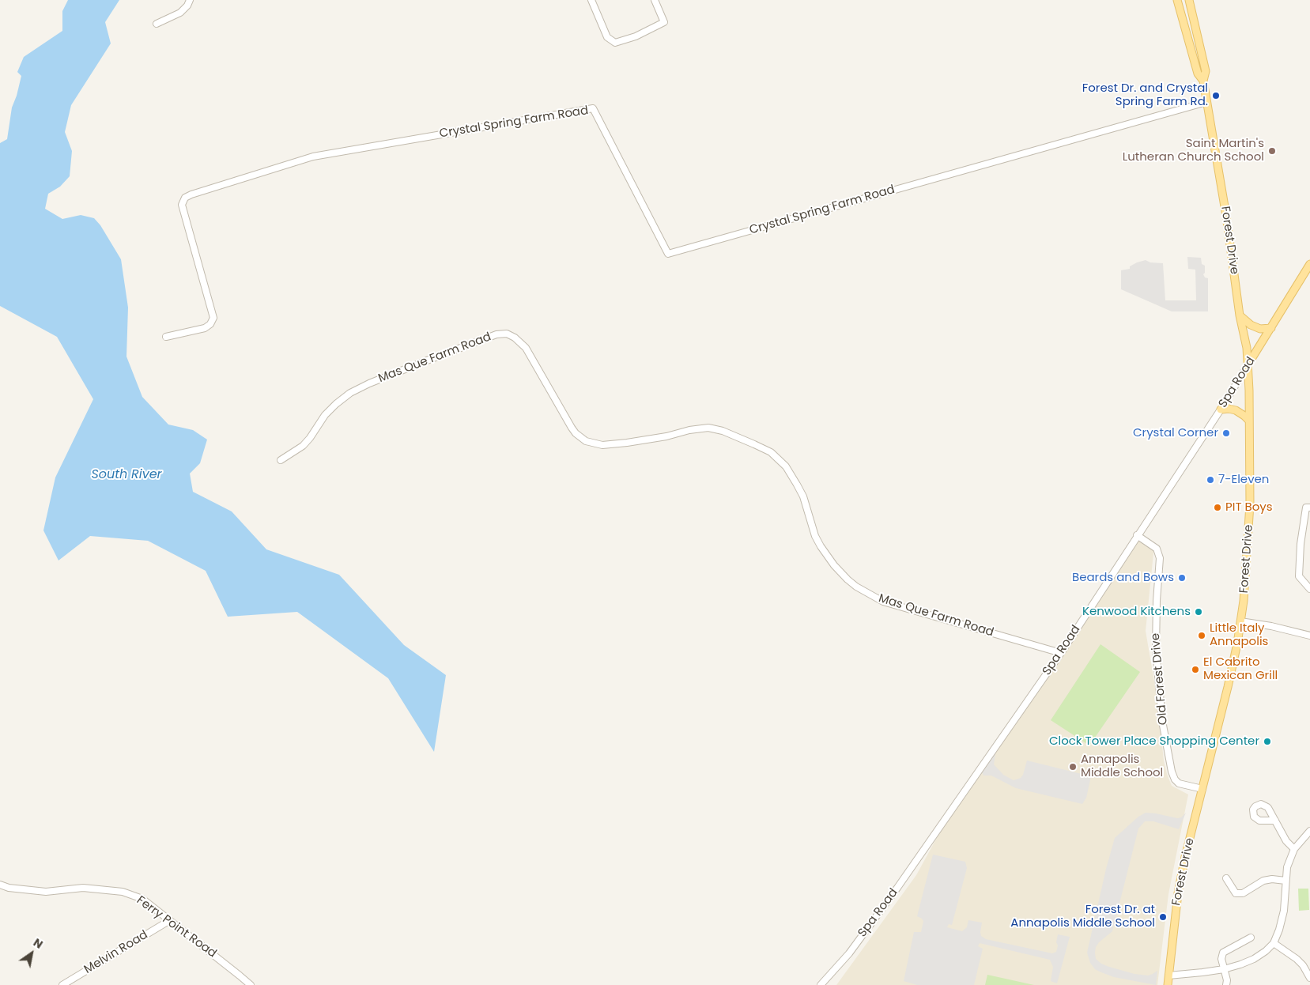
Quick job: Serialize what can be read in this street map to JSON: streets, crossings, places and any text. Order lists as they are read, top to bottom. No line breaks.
{"streets":{"main road":["Forest Drive","Spa Road"],"street":["Crystal Spring Farm Road","Mas Que Farm Road","Old Forest Drive","Ferry Point Road","Melvin Road"]},"crossings":[["Crystal Spring Farm Road","Forest Drive"],["Forest Drive","Spa Road"],["Forest Drive","Old Forest Drive"],["Mas Que Farm Road","Spa Road"],["Spa Road","Old Forest Drive"],["Ferry Point Road","Melvin Road"]],"water":["South River"],"places":["Forest Dr. and Crystal Spring Farm Rd.","Saint Martin's Lutheran Church School","Crystal Corner","7-Eleven","PIT Boys","Beards and Bows","Kenwood Kitchens","Little Italy Annapolis","El Cabrito Mexican Grill","Clock Tower Place Shopping Center","Annapolis Middle School","Forest Dr. at Annapolis Middle School"],"north":"top right"}
